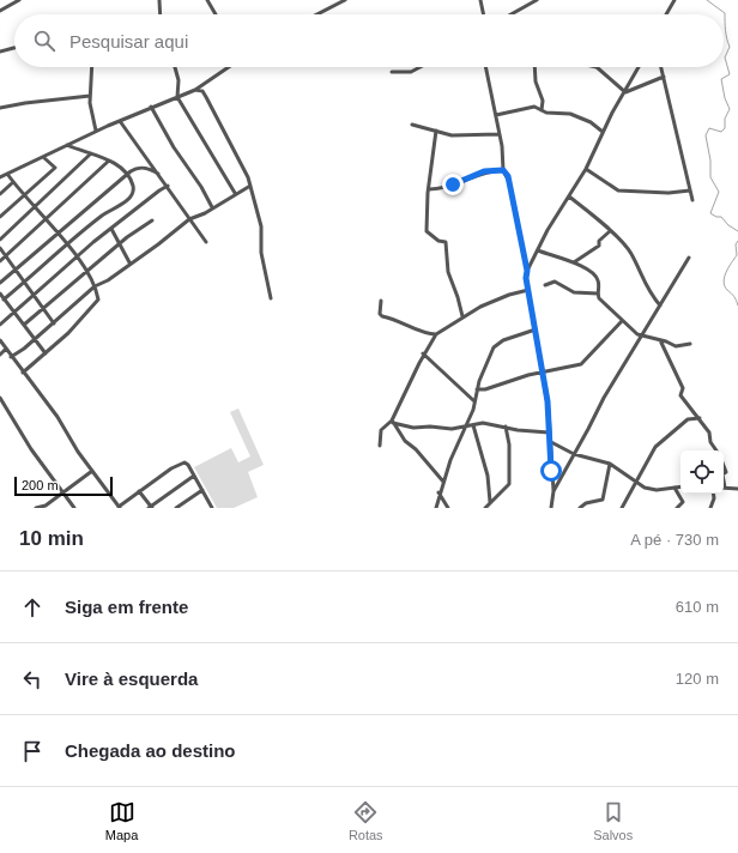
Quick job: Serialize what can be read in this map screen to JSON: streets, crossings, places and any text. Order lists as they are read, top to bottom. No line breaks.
{"scale_bar":"200 m","page":{"search":"Pesquisar aqui","scale":"200 m","heading":["10 min","A pé · 730 m"],"list":[["Siga em frente","610 m"],["Vire à esquerda","120 m"],"Chegada ao destino"],"nav":["Mapa","Rotas","Salvos"]}}
